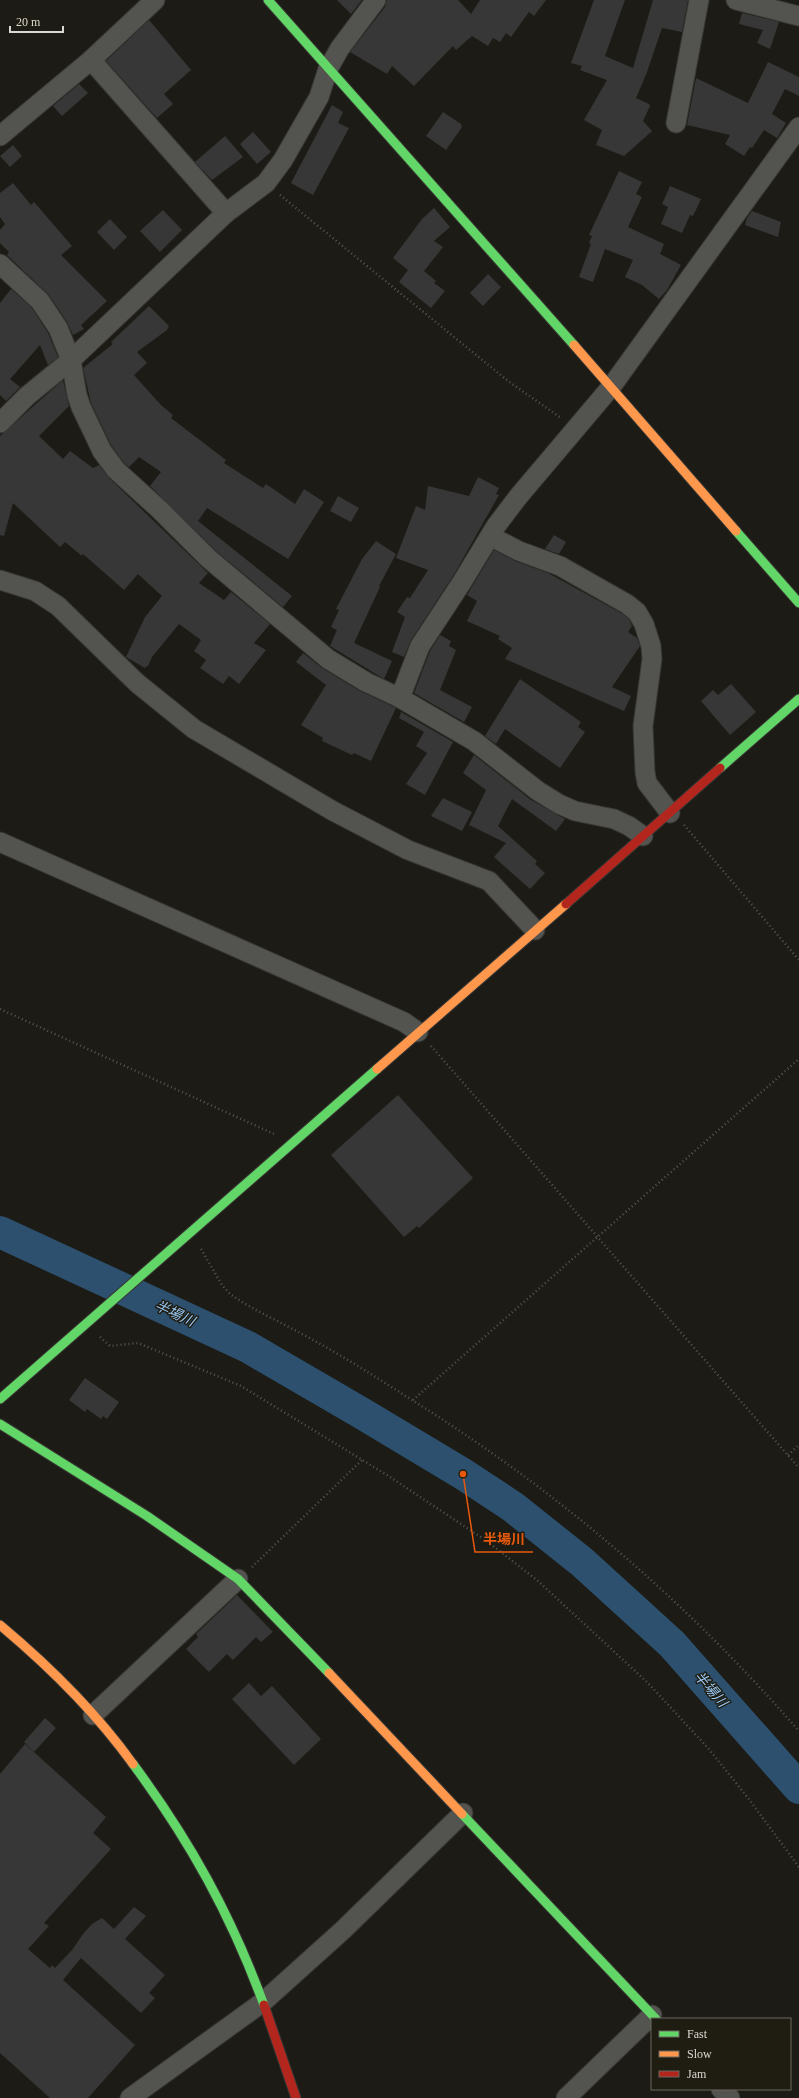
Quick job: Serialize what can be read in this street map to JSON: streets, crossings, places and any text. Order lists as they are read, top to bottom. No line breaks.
{"water":["半場川"],"places":["半場川"],"legend":["Fast","Slow","Jam"],"scale_bar":"20 m"}
